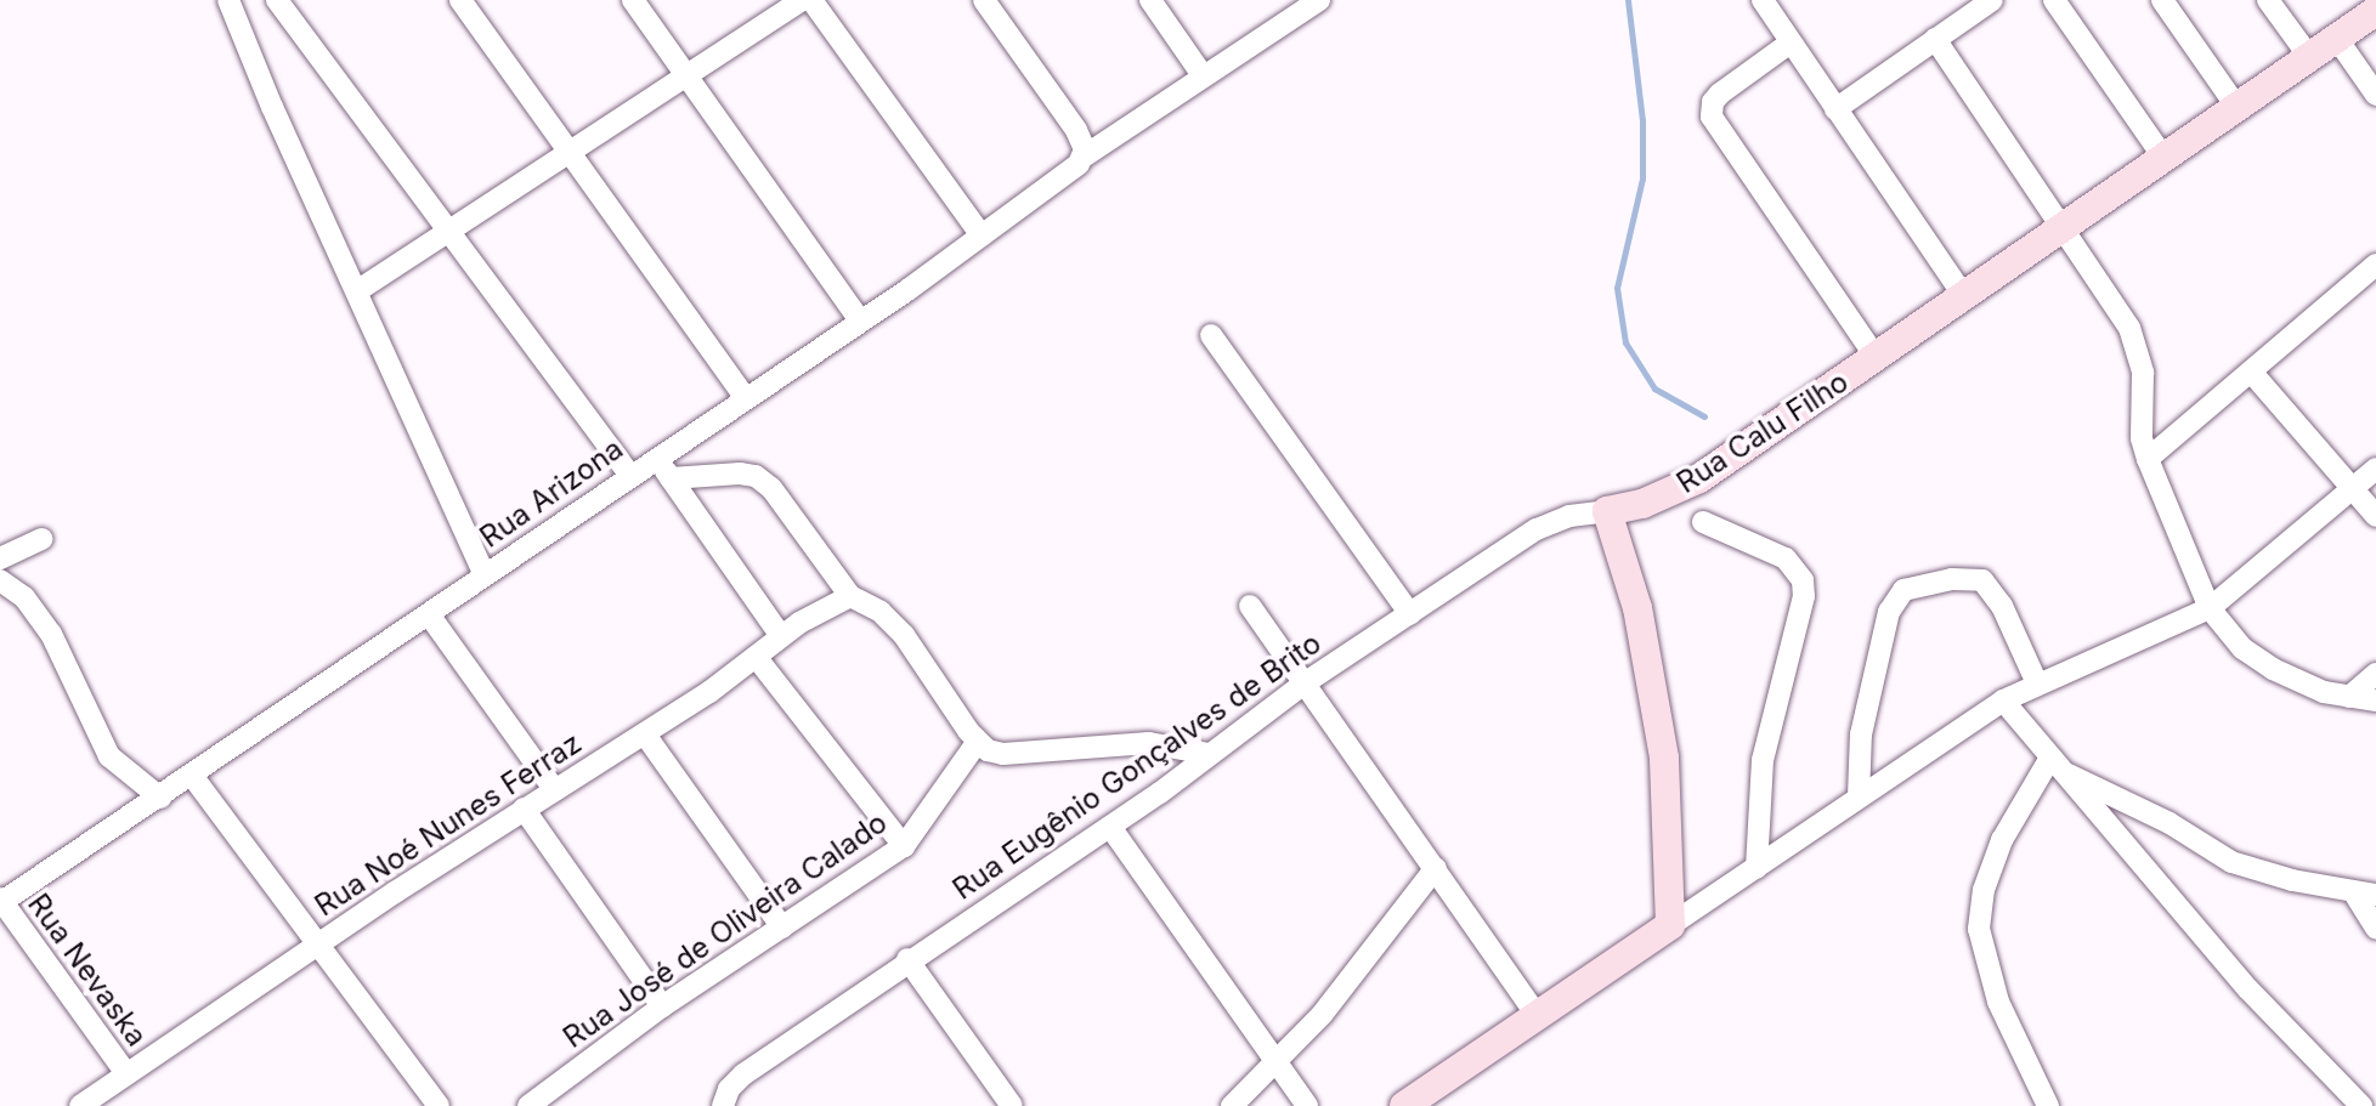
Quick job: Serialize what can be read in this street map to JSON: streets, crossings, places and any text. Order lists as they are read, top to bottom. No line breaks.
{"streets":{"street":["Rua Calu Filho","Rua Arizona","Rua Eugênio Gonçalves de Brito","Rua Noé Nunes Ferraz","Rua José de Oliveira Calado","Rua Nevaska"]},"crossings":[["Rua Calu Filho","Rua Eugênio Gonçalves de Brito"],["Rua Arizona","Rua Nevaska"],["Rua Noé Nunes Ferraz","Rua Nevaska"]]}
